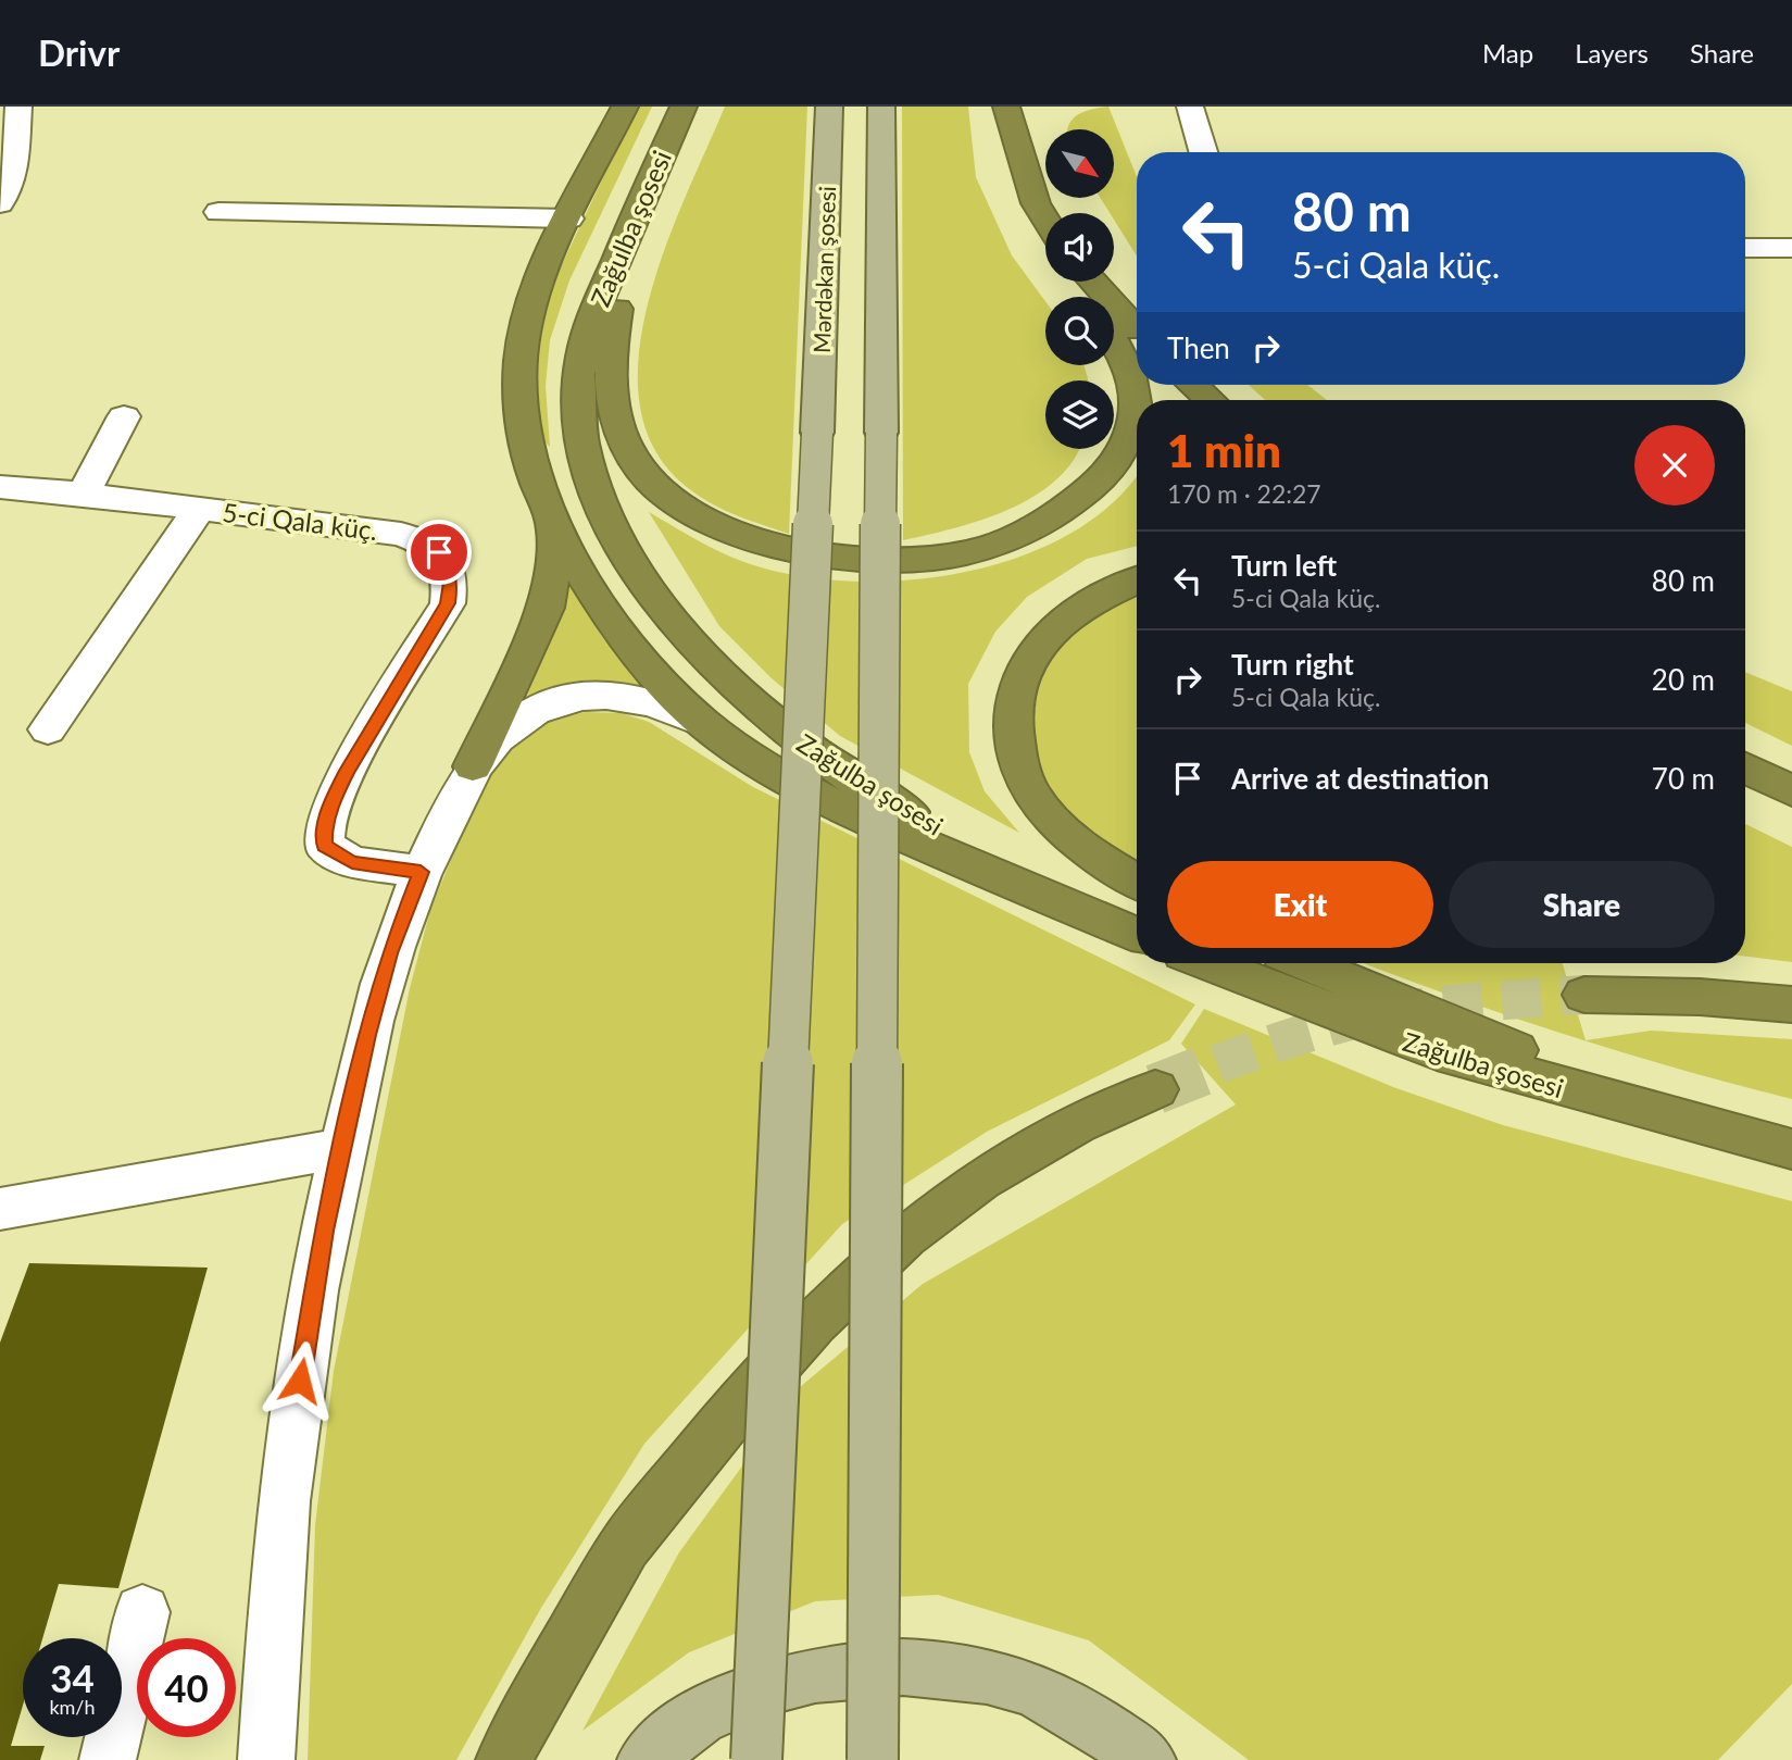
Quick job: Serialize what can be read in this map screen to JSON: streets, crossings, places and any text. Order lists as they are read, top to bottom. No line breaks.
{"streets":{"highway":["Zağulba şosesi"],"main road":["Mərdəkan şosesi"],"street":["5-ci Qala küç."]},"north":"bottom right","page":{"header":"Drivr","nav":["Map","Layers","Share"],"turn":["80 m","5-ci Qala küç."],"then":"Then","heading":["1 min","170 m · 22:27"],"list":[{"name":"Turn left","note":"5-ci Qala küç.","value":"80 m"},{"name":"Turn right","note":"5-ci Qala küç.","value":"20 m"},{"name":"Arrive at destination","value":"70 m"}],"buttons":["Exit","Share"],"speed":"34 km/h","limit":"40"}}
